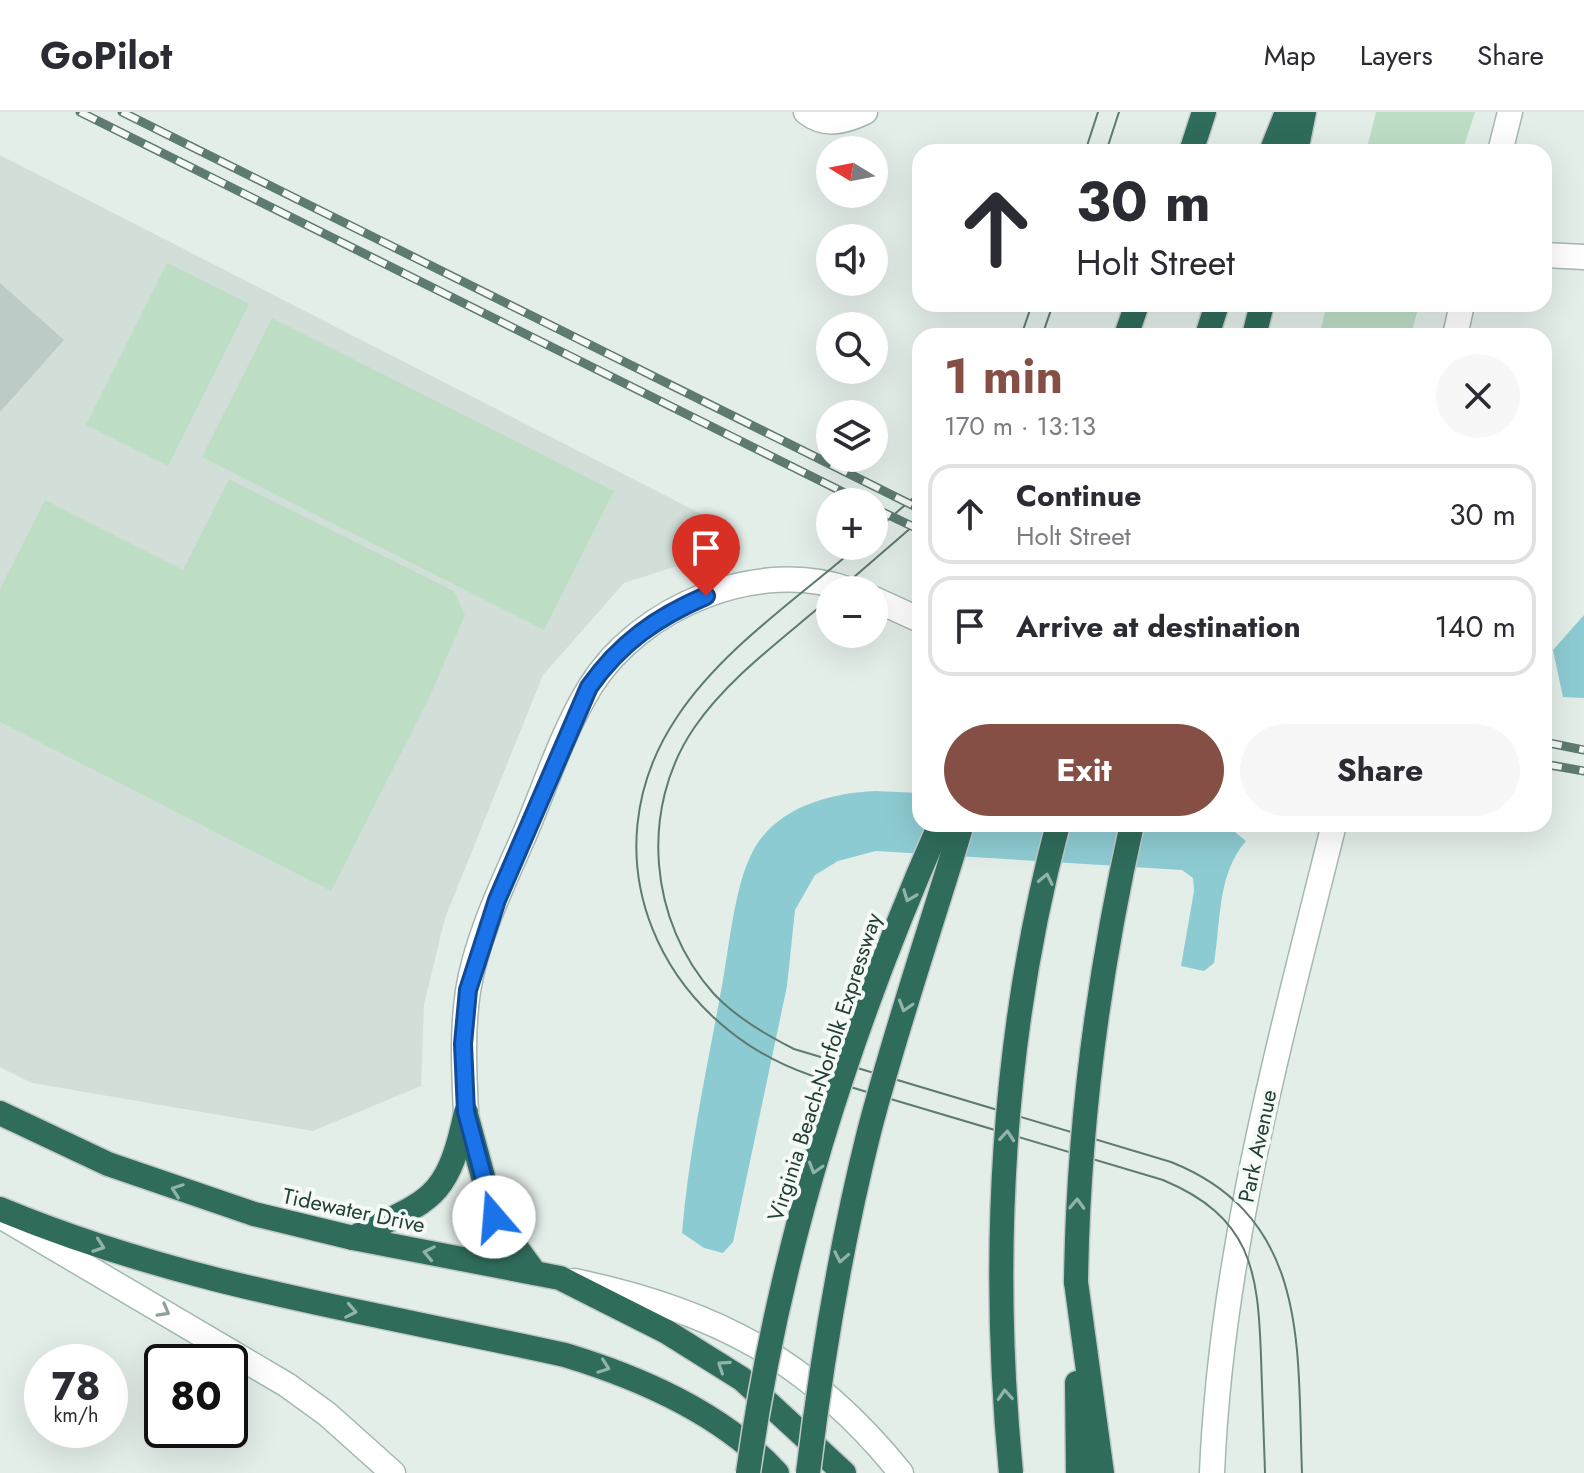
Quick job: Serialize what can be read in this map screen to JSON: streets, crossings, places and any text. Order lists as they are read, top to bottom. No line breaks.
{"streets":{"highway":["Virginia Beach-Norfolk Expressway","Tidewater Drive"],"main road":["Park Avenue"]},"north":"left","page":{"header":"GoPilot","nav":["Map","Layers","Share"],"map_buttons":["+","−"],"turn":["30 m","Holt Street"],"heading":["1 min","170 m · 13:13"],"list":[{"name":"Continue","note":"Holt Street","value":"30 m"},{"name":"Arrive at destination","value":"140 m"}],"buttons":["Exit","Share"],"speed":"78 km/h","limit":"80"}}
